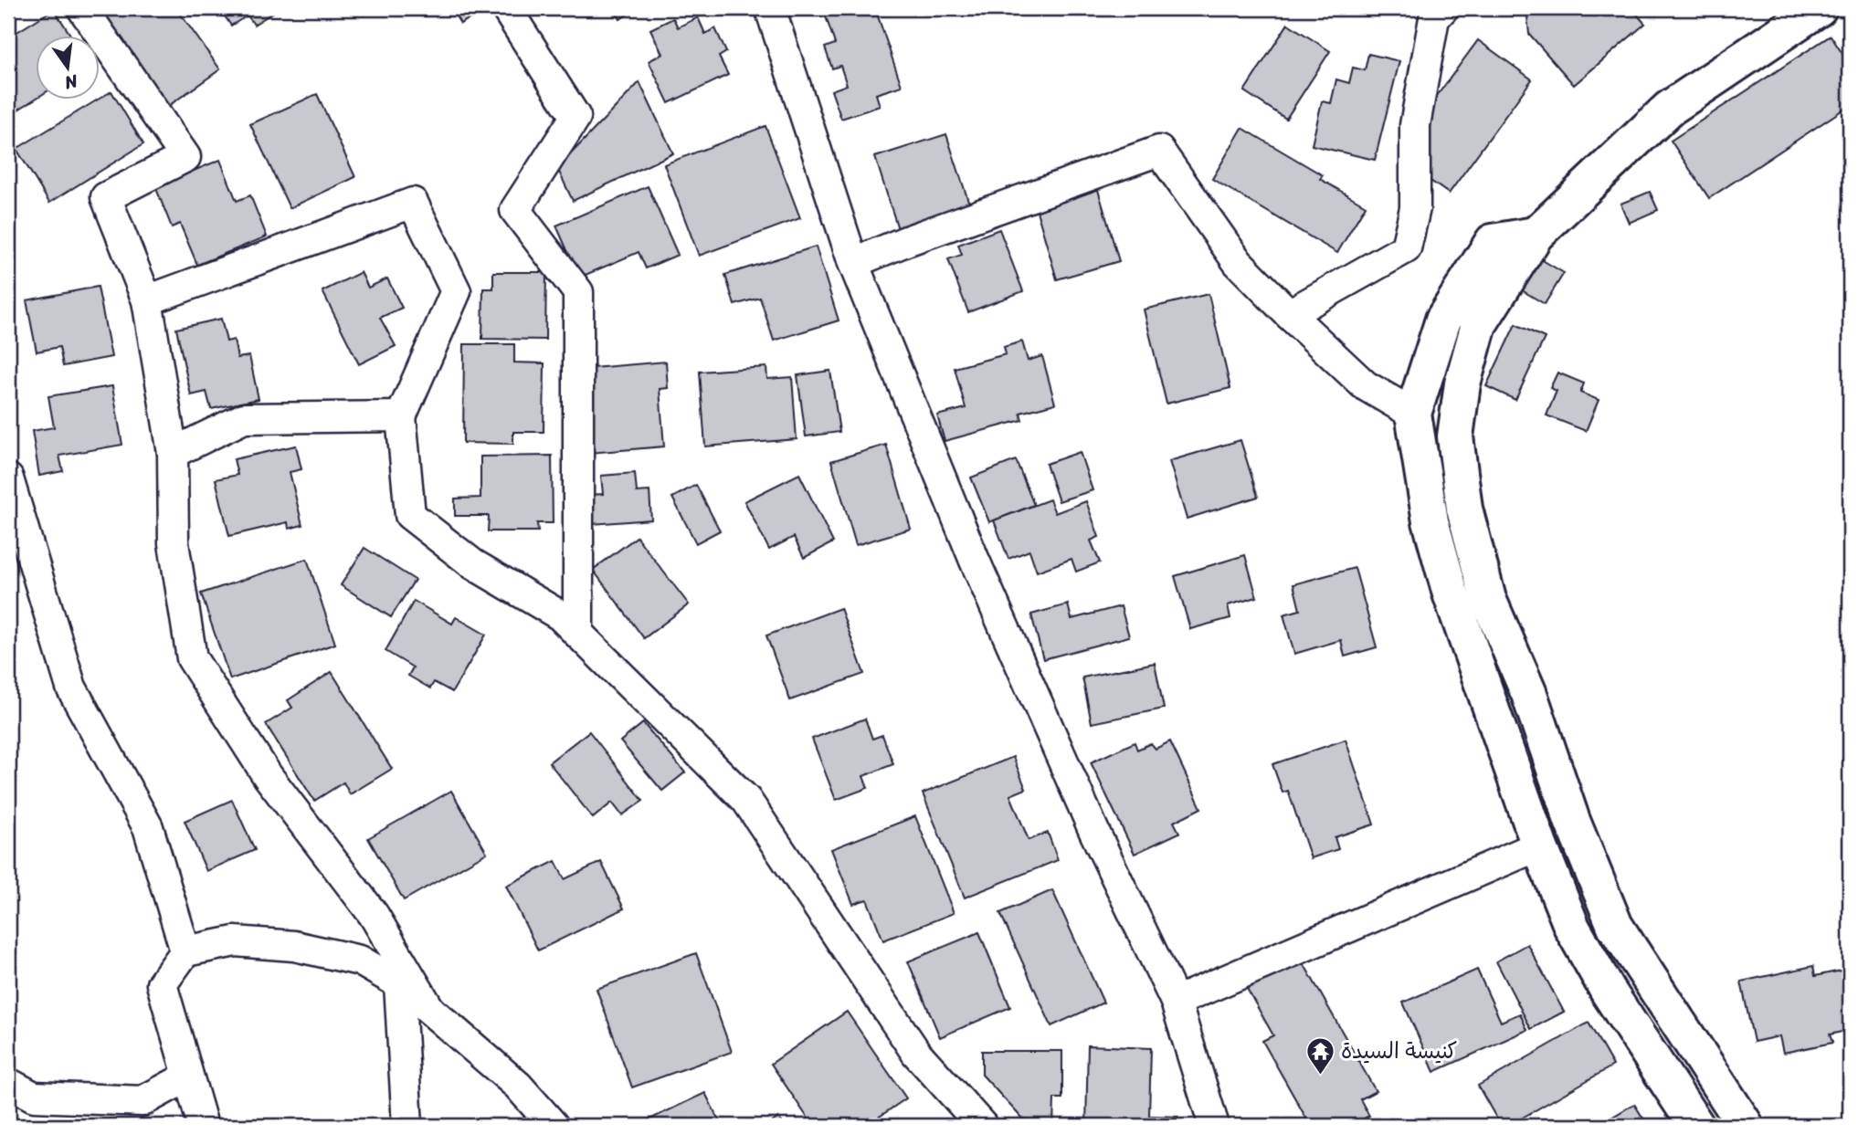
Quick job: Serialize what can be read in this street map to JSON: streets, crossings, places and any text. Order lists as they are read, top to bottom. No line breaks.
{"places":{"temple":["كنيسة السيدة"]},"north":"bottom"}
